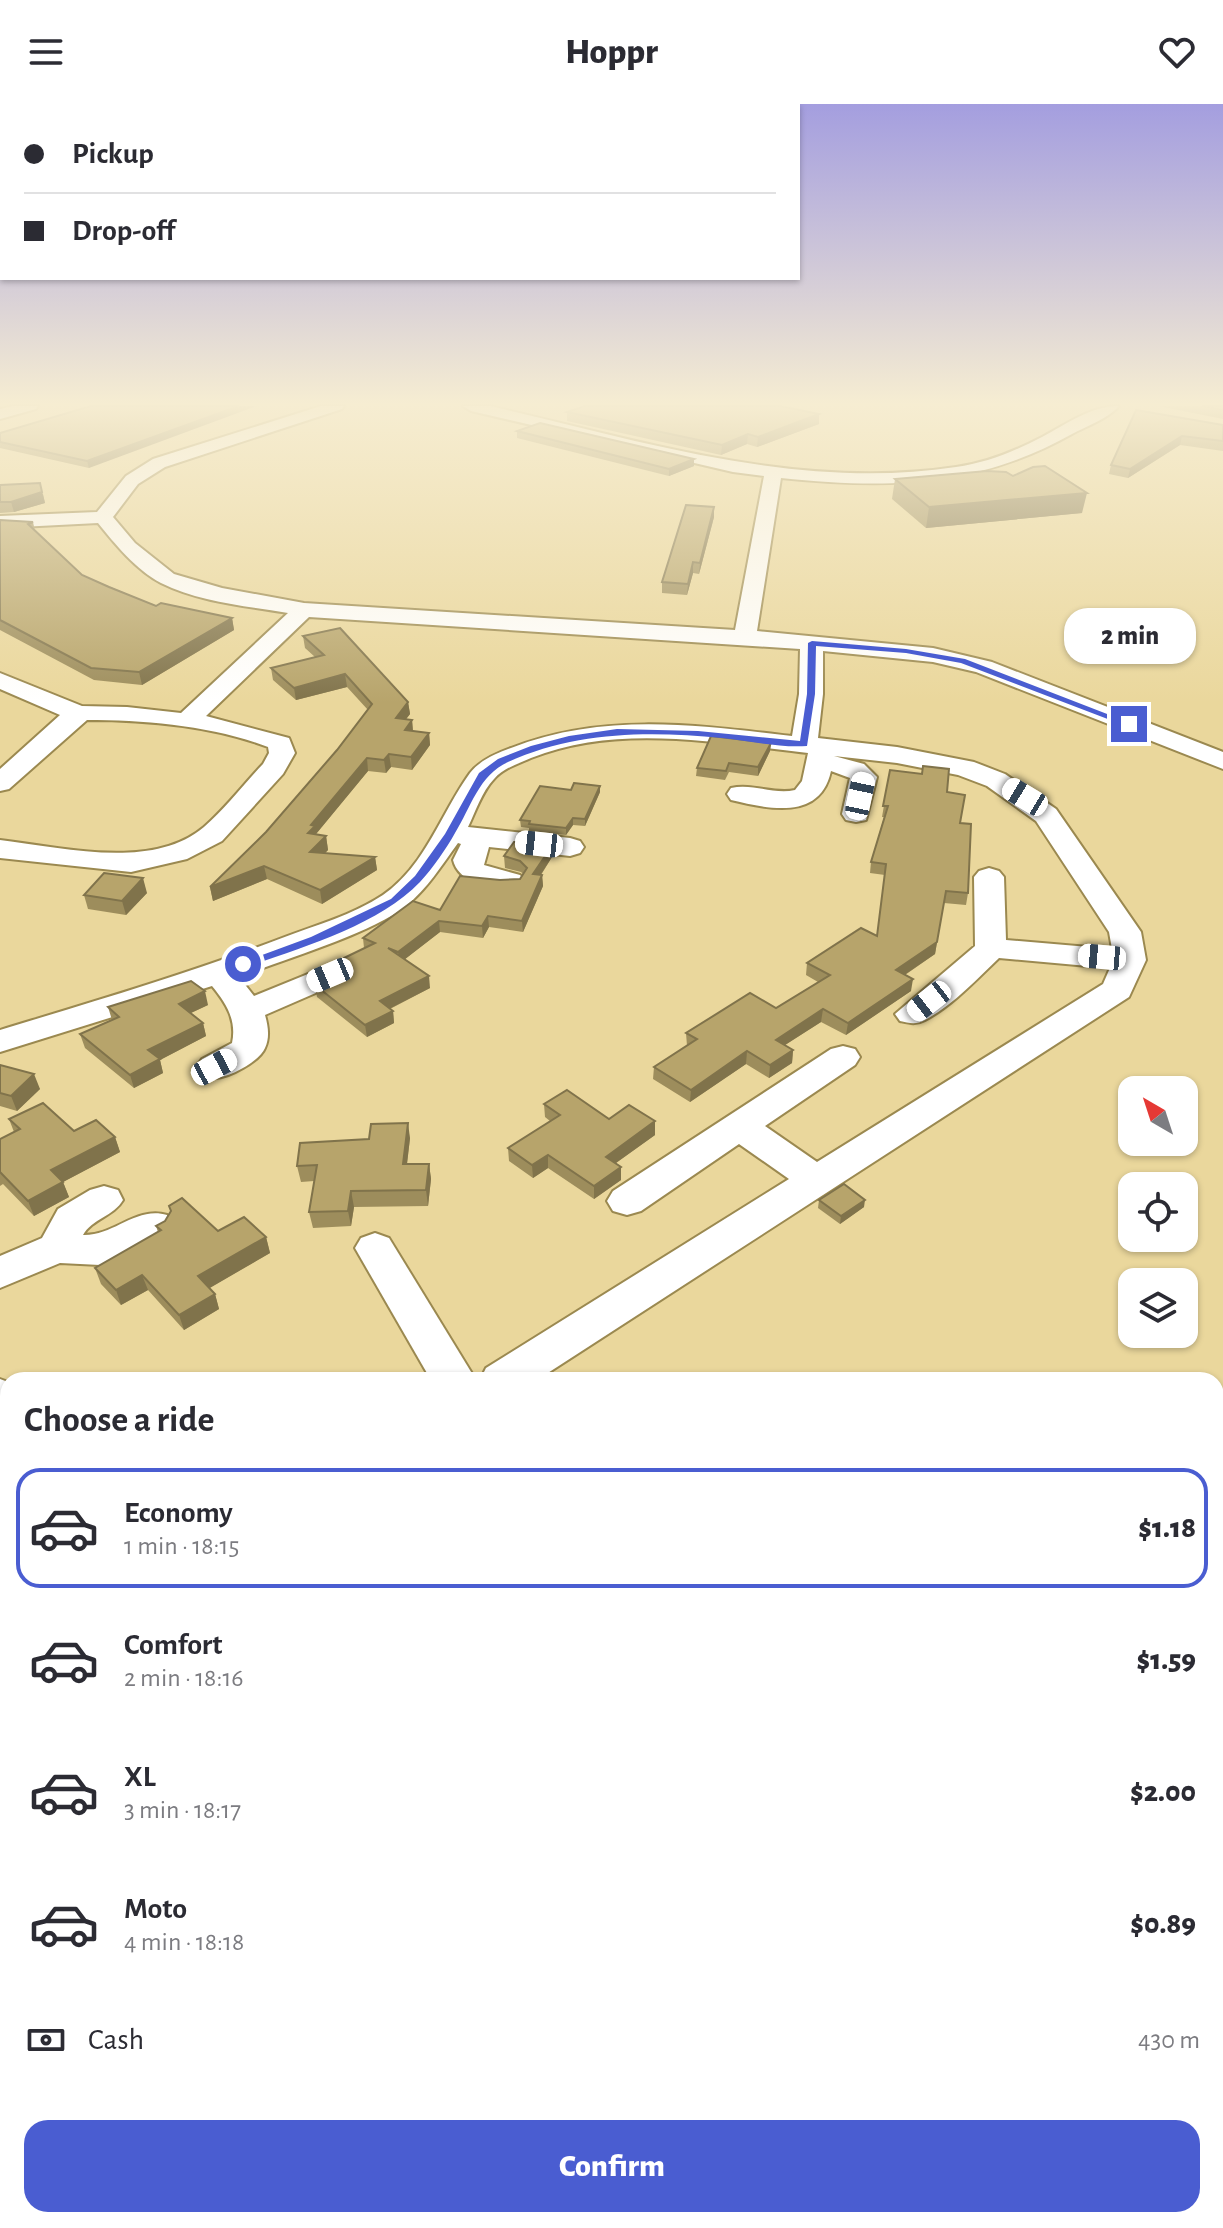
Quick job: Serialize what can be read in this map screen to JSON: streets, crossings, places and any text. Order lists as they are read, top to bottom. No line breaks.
{"north":"top left","page":{"header":"Hoppr","banner":["Pickup","Drop-off"],"bubble":"2 min","heading":"Choose a ride","list":[{"name":"Economy","note":"1 min · 18:15","value":"$1.18"},{"name":"Comfort","note":"2 min · 18:16","value":"$1.59"},{"name":"XL","note":"3 min · 18:17","value":"$2.00"},{"name":"Moto","note":"4 min · 18:18","value":"$0.89"}],"pay":["Cash","430 m"],"buttons":"Confirm"}}
